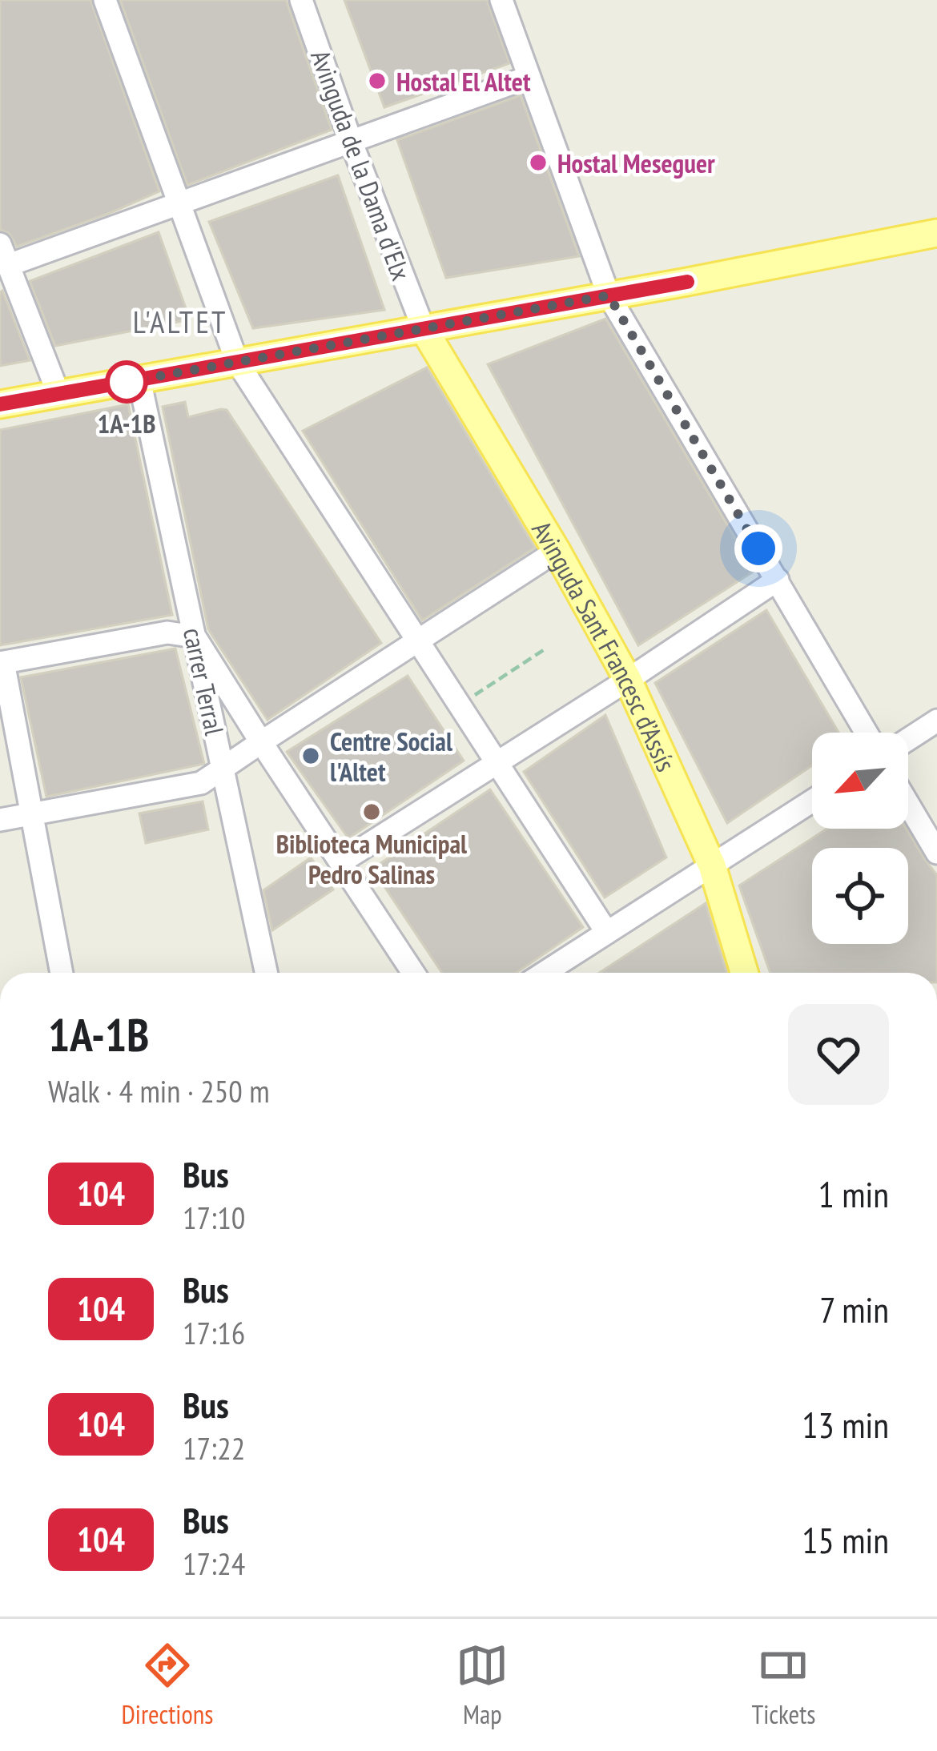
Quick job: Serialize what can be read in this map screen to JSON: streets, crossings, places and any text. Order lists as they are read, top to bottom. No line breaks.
{"streets":{"main road":["Avinguda Sant Francesc d’Assís"],"street":["Avinguda de la Dama d'Elx","carrer Terral"]},"crossings":[["Avinguda de la Dama d'Elx","Avinguda Sant Francesc d’Assís"]],"districts":["L'ALTET"],"places":["Hostal El Altet","Hostal Meseguer","1A-1B","Centre Social l'Altet","Biblioteca Municipal Pedro Salinas"],"lines":["bus line 104"],"north":"bottom left","page":{"heading":["1A-1B","Walk · 4 min · 250 m"],"list":[{"mark":"104","name":"Bus","note":"17:10","value":"1 min"},{"mark":"104","name":"Bus","note":"17:16","value":"7 min"},{"mark":"104","name":"Bus","note":"17:22","value":"13 min"},{"mark":"104","name":"Bus","note":"17:24","value":"15 min"}],"tabs":["Directions","Map","Tickets"]}}
